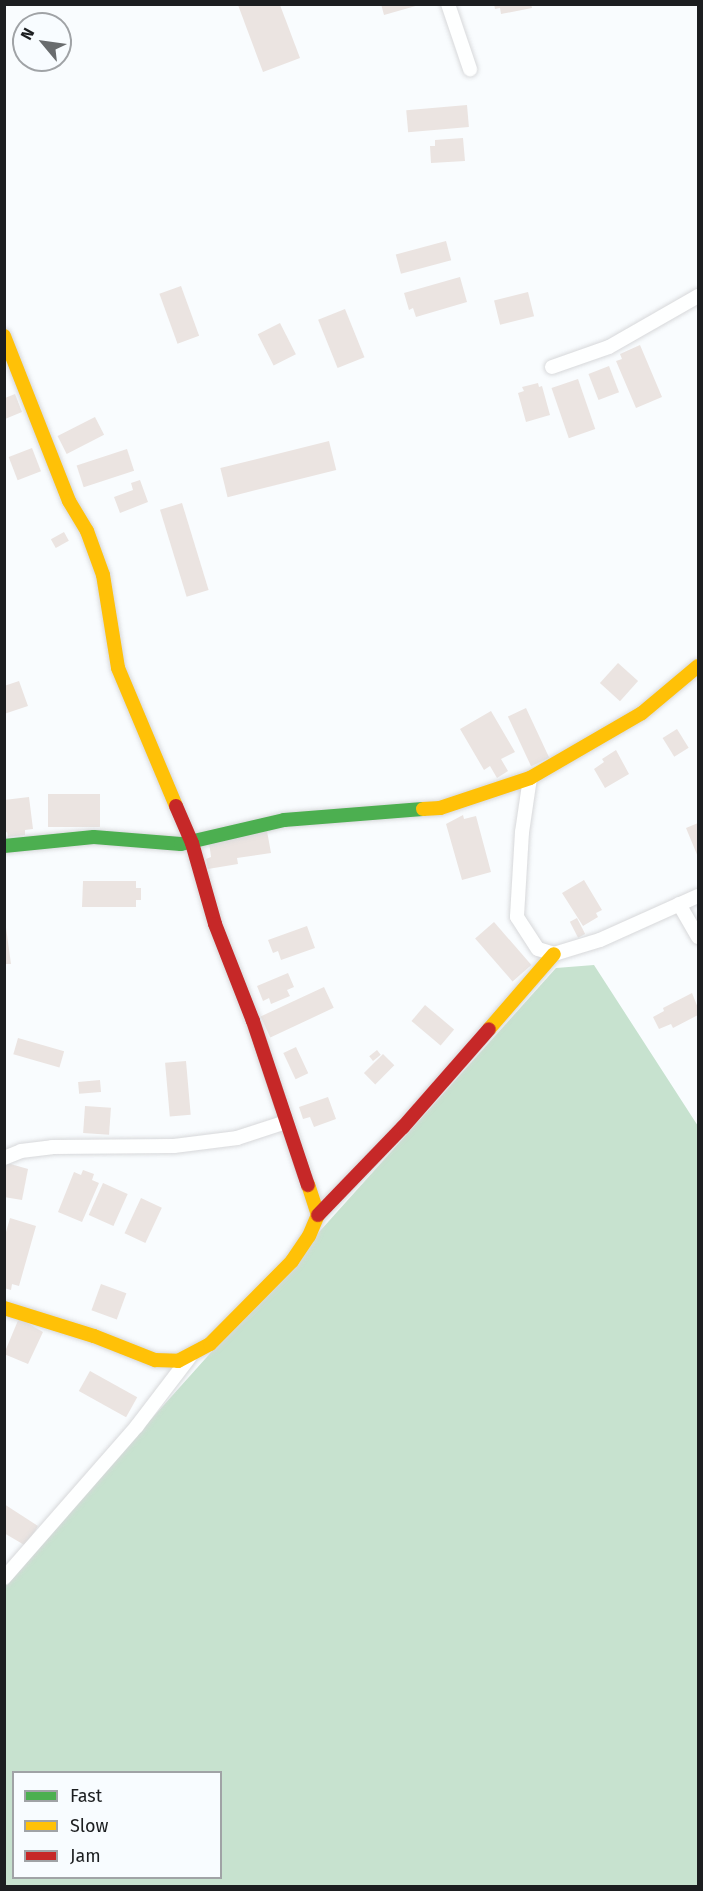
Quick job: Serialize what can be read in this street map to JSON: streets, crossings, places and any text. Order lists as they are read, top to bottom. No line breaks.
{"legend":["Fast","Slow","Jam"],"north":"top left"}
